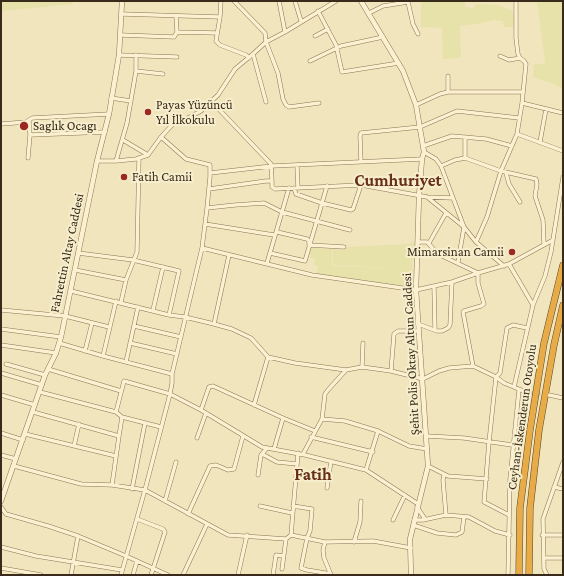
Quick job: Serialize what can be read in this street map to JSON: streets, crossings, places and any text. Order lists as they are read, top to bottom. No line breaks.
{"streets":{"highway":["Ceyhan-İskenderun Otoyolu"],"street":["Fahrettin Altay Caddesi","Şehit Polis Oktay Altun Caddesi"]},"districts":["Cumhuriyet","Fatih"],"places":["Payas Yüzüncü Yıl İlkokulu","Saglık Ocagı","Fatih Camii","Mimarsinan Camii"]}
